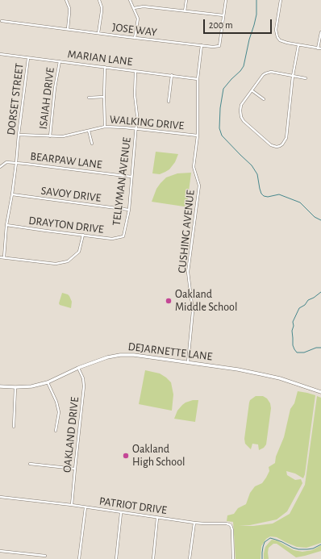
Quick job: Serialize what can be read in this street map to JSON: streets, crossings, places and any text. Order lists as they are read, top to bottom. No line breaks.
{"streets":{"main road":["DEJARNETTE LANE"],"street":["JOSE WAY","MARIAN LANE","ISAIAH DRIVE","DORSET STREET","WALKING DRIVE","BEARPAW LANE","TELLYMAN AVENUE","SAVOY DRIVE","DRAYTON DRIVE","CUSHING AVENUE","OAKLAND DRIVE","PATRIOT DRIVE"]},"crossings":[["JOSE WAY","CUSHING AVENUE"],["MARIAN LANE","ISAIAH DRIVE"],["MARIAN LANE","DORSET STREET"],["MARIAN LANE","TELLYMAN AVENUE"],["MARIAN LANE","CUSHING AVENUE"],["ISAIAH DRIVE","WALKING DRIVE"],["DORSET STREET","WALKING DRIVE"],["DORSET STREET","BEARPAW LANE"],["DORSET STREET","SAVOY DRIVE"],["DORSET STREET","DRAYTON DRIVE"],["WALKING DRIVE","TELLYMAN AVENUE"],["WALKING DRIVE","CUSHING AVENUE"],["BEARPAW LANE","TELLYMAN AVENUE"],["TELLYMAN AVENUE","SAVOY DRIVE"],["TELLYMAN AVENUE","DRAYTON DRIVE"],["CUSHING AVENUE","DEJARNETTE LANE"],["DEJARNETTE LANE","OAKLAND DRIVE"],["OAKLAND DRIVE","PATRIOT DRIVE"]],"places":["Oakland Middle School","Oakland High School"],"scale_bar":"200 m"}
